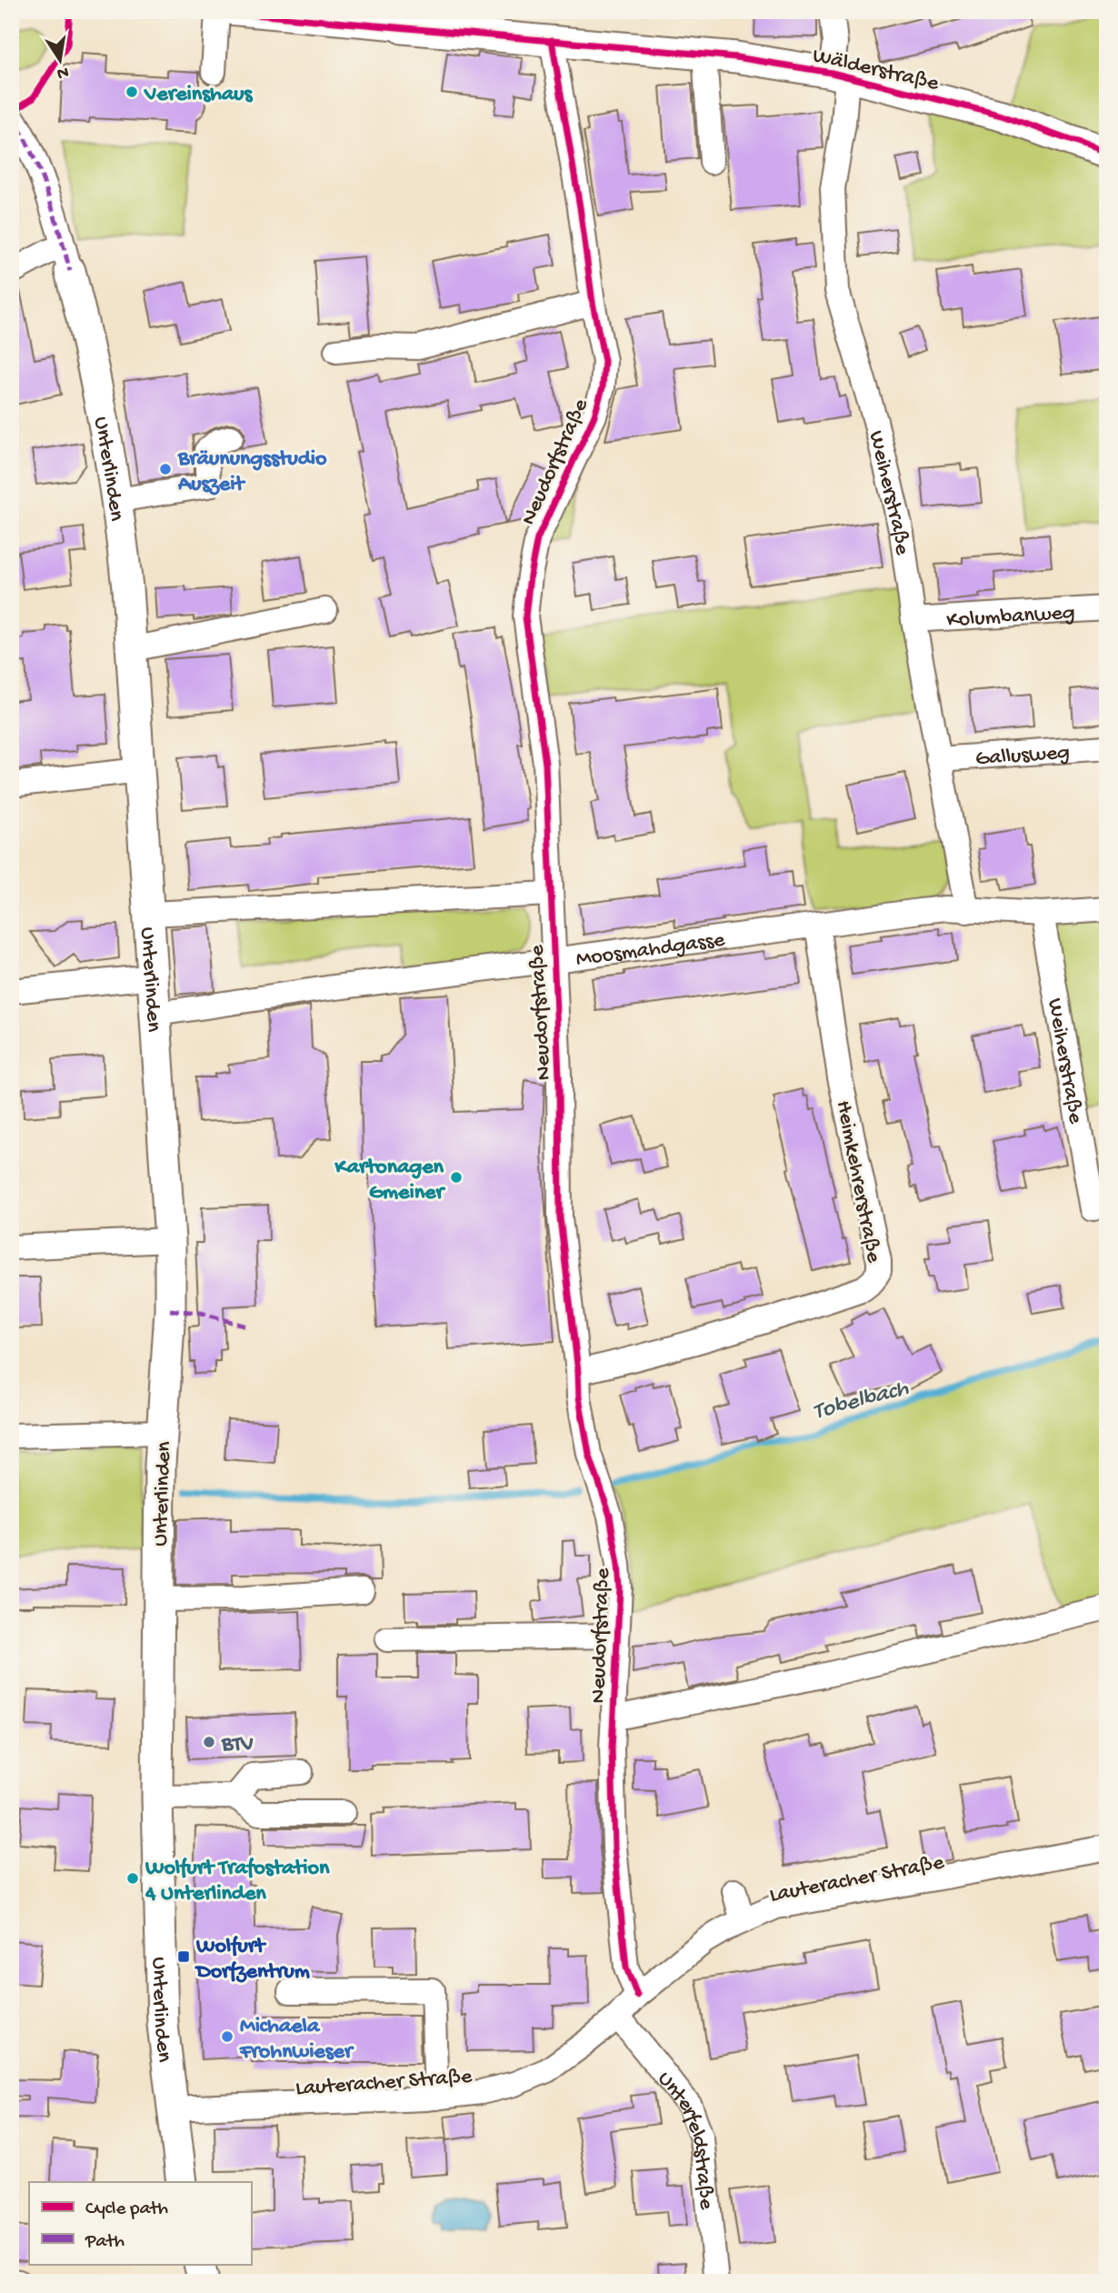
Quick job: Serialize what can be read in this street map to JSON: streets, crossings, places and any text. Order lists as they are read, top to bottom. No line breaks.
{"streets":{"main road":["Wälderstraße","Unterlinden"],"street":["Neudorfstraße","Weiherstraße","Kolumbanweg","Gallusweg","Moosmahdgasse","Heimkehrerstraße","Lauteracher Straße","Unterfeldstraße"]},"crossings":[["Wälderstraße","Neudorfstraße"],["Wälderstraße","Weiherstraße"],["Neudorfstraße","Unterlinden"],["Neudorfstraße","Moosmahdgasse"],["Neudorfstraße","Heimkehrerstraße"],["Neudorfstraße","Lauteracher Straße"],["Unterlinden","Moosmahdgasse"],["Unterlinden","Lauteracher Straße"],["Weiherstraße","Kolumbanweg"],["Weiherstraße","Gallusweg"],["Weiherstraße","Moosmahdgasse"],["Moosmahdgasse","Heimkehrerstraße"],["Lauteracher Straße","Unterfeldstraße"]],"water":["Tobelbach"],"places":{"other":["Vereinshaus","Bräunungsstudio Auszeit","Kartonagen Gmeiner","BTV","Wolfurt Trafostation 4 Unterlinden","Michaela Frohnwieser"],"transit":["Wolfurt Dorfzentrum"]},"legend":["Cycle path","Path"],"north":"bottom"}
